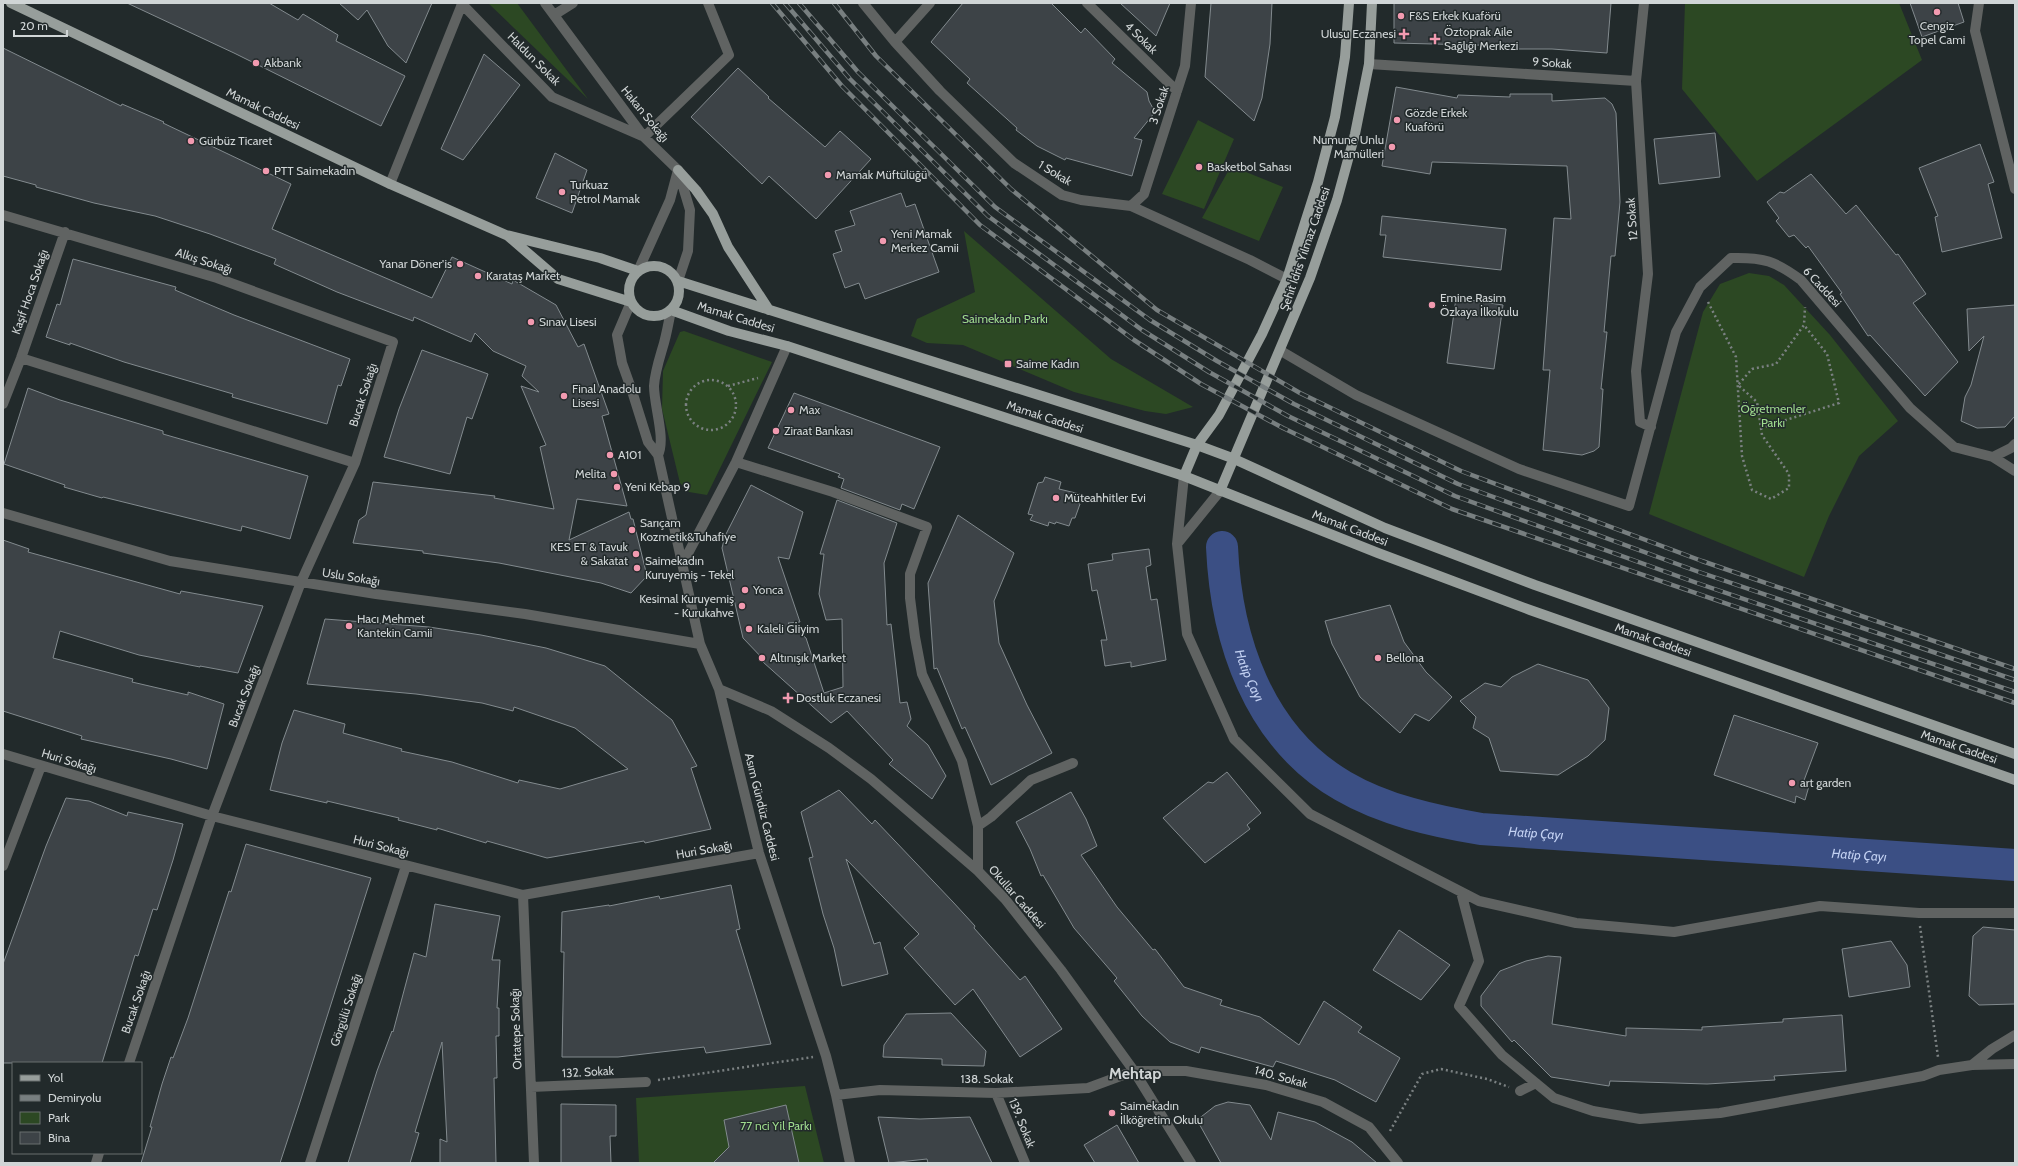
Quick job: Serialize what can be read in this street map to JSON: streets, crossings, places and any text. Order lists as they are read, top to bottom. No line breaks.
{"streets":{"main road":["Mamak Caddesi","Şehit İdris Yılmaz Caddesi"],"street":["4 Sokak","Haldun Sokak","9 Sokak","3 Sokak","Hakan Sokağı","1 Sokak","12 Sokak","Alkış Sokağı","6 Caddesi","Kaşif Hoca Sokağı","Bucak Sokağı","Uslu Sokağı","Huri Sokağı","Asım Gündüz Caddesi","Okullar Caddesi","Görgülü Sokağı","Ortatepe Sokağı","132. Sokak","140. Sokak","138. Sokak","139. Sokak"]},"crossings":[["4 Sokak","3 Sokak"],["Haldun Sokak","Hakan Sokağı"],["9 Sokak","12 Sokak"],["9 Sokak","Şehit İdris Yılmaz Caddesi"],["3 Sokak","1 Sokak"],["Mamak Caddesi","Şehit İdris Yılmaz Caddesi"],["Mamak Caddesi","Asım Gündüz Caddesi"],["1 Sokak","Şehit İdris Yılmaz Caddesi"],["12 Sokak","6 Caddesi"],["Şehit İdris Yılmaz Caddesi","6 Caddesi"],["Alkış Sokağı","Kaşif Hoca Sokağı"],["Alkış Sokağı","Bucak Sokağı"],["Bucak Sokağı","Uslu Sokağı"],["Bucak Sokağı","Huri Sokağı"],["Uslu Sokağı","Asım Gündüz Caddesi"],["Huri Sokağı","Asım Gündüz Caddesi"],["Huri Sokağı","Görgülü Sokağı"],["Huri Sokağı","Ortatepe Sokağı"],["Asım Gündüz Caddesi","Okullar Caddesi"],["Asım Gündüz Caddesi","138. Sokak"],["Okullar Caddesi","140. Sokak"],["Okullar Caddesi","138. Sokak"],["Ortatepe Sokağı","132. Sokak"],["140. Sokak","138. Sokak"],["138. Sokak","139. Sokak"]],"districts":["Mehtap"],"water":["Hatip Çayı"],"parks":["Saimekadın Parkı","Öğretmenler Parkı","77 nci Yil Parkı"],"places":{"other":["Cengiz Topel Cami","F&S Erkek Kuaförü","Akbank","Gözde Erkek Kuaförü","Gürbüz Ticaret","Numune Unlu Mamülleri","Basketbol Sahası","PTT Saimekadın","Mamak Müftülüğü","Turkuaz Petrol Mamak","Yeni Mamak Merkez Camii","Yanar Döner'is","Karataş Market","Emine Rasim Özkaya İlkokulu","Sınav Lisesi","Final Anadolu Lisesi","Max","Ziraat Bankası","A101","Melita","Yeni Kebap 9","Müteahhitler Evi","Sarıçam Kozmetik&Tuhafiye","KES ET & Tavuk & Sakatat","Saimekadın Kuruyemiş - Tekel","Yonca","Kesimal Kuruyemiş - Kurukahve","Hacı Mehmet Kantekin Camii","Kaleli Gİiyim","Altınışık Market","Bellona","art garden","Saimekadın İlköğretim Okulu"],"health":["Ulusu Eczanesi","Öztoprak Aile Sağlığı Merkezi","Dostluk Eczanesi"],"transit":["Saime Kadın"]},"legend":["Yol","Demiryolu","Park","Bina"],"scale_bar":"20 m"}
